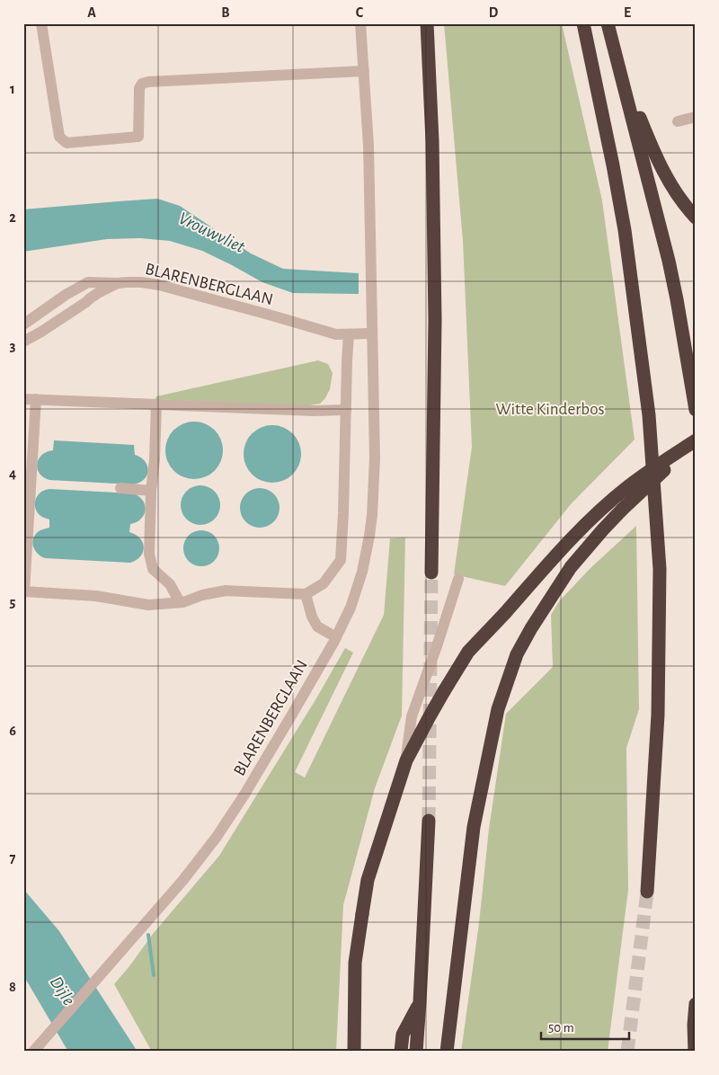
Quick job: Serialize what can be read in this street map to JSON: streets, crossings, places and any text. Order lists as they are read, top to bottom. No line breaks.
{"streets":{"street":["BLARENBERGLAAN"]},"water":["Vrouwvliet","Dijle"],"parks":["Witte Kinderbos"],"scale_bar":"50 m","grid":{"columns":["A","B","C","D","E"],"rows":["1","2","3","4","5","6","7","8"]}}
